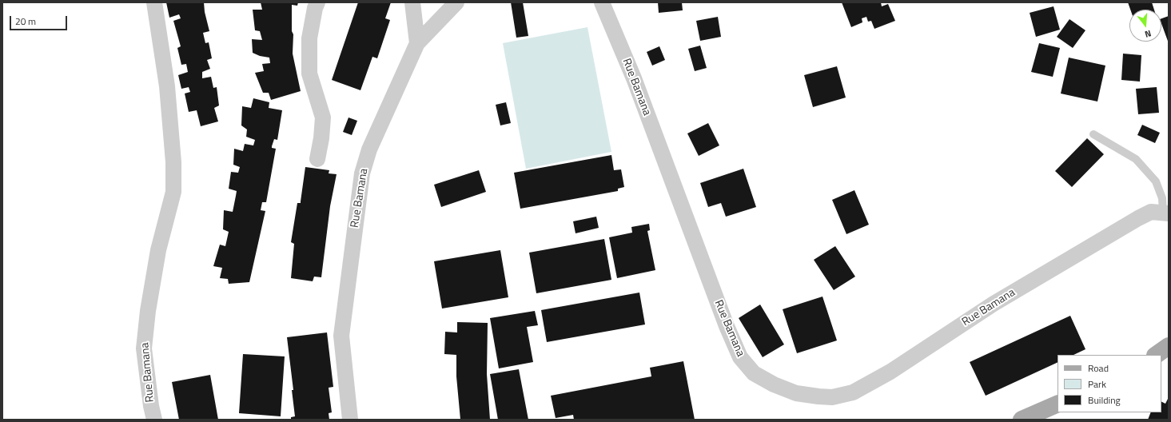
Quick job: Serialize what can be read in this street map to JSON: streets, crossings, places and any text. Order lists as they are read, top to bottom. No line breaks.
{"streets":{"street":["Rue Bamana"]},"legend":["Road","Park","Building"],"scale_bar":"20 m","north":"bottom"}
